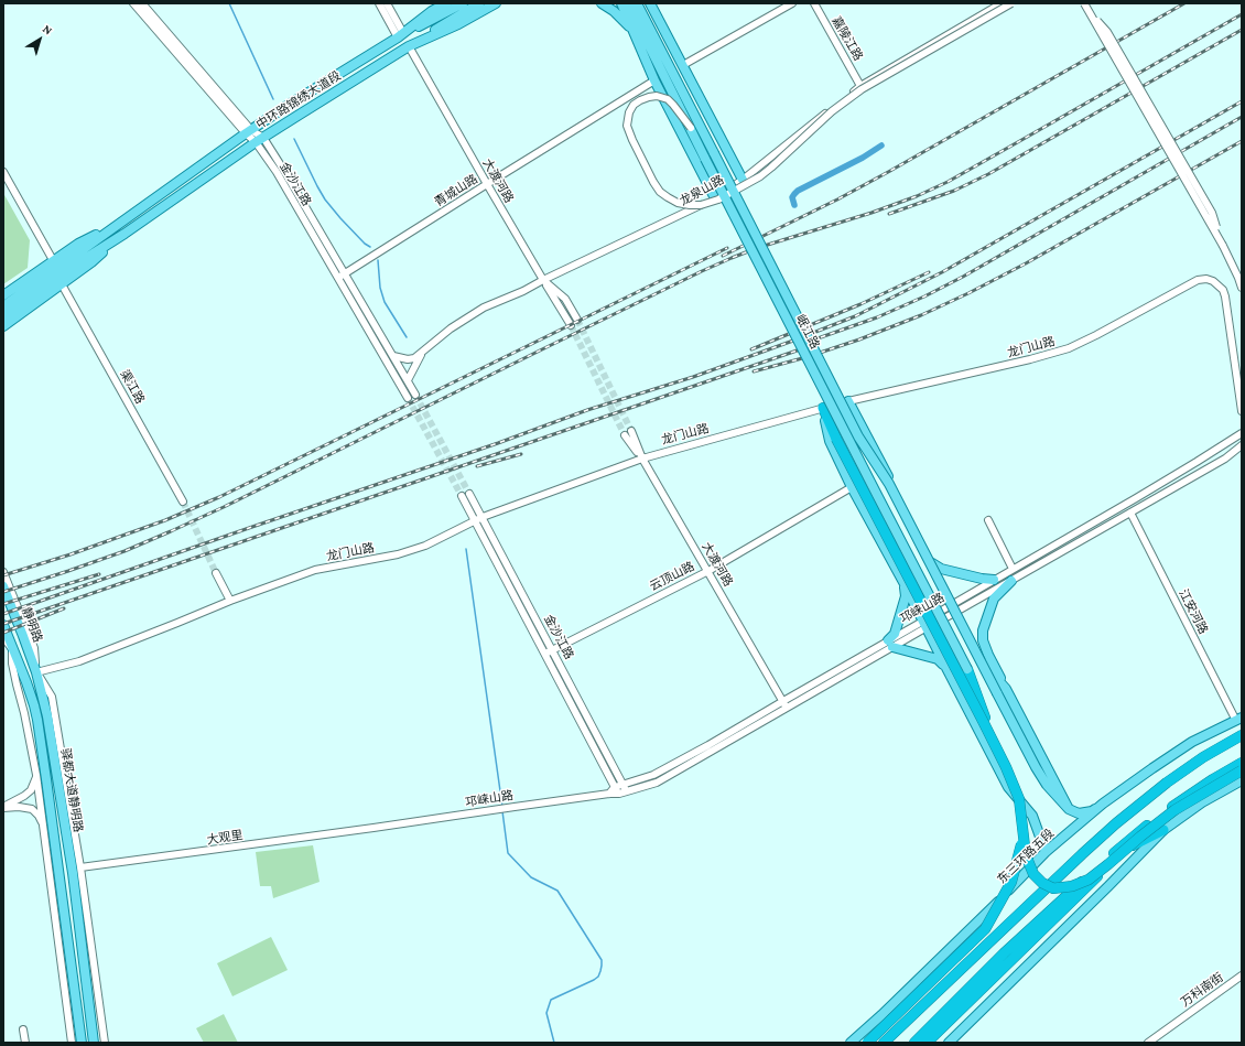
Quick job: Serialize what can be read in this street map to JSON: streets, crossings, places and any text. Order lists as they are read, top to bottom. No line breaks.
{"streets":{"main road":["中环路锦绣大道段","岷江路","静明路","驿都大道静明路","东三环路五段"],"street":["嘉陵江路","大渡河路","金沙江路","青城山路","龙泉山路","龙门山路","渠江路","云顶山路","邛崃山路","江安河路","大观里","万科南街"]},"crossings":[["嘉陵江路","龙泉山路"],["中环路锦绣大道段","大渡河路"],["中环路锦绣大道段","金沙江路"],["大渡河路","青城山路"],["大渡河路","龙泉山路"],["大渡河路","龙门山路"],["大渡河路","云顶山路"],["大渡河路","邛崃山路"],["金沙江路","青城山路"],["金沙江路","龙泉山路"],["金沙江路","龙门山路"],["金沙江路","云顶山路"],["金沙江路","邛崃山路"],["龙门山路","静明路"],["龙门山路","驿都大道静明路"],["邛崃山路","江安河路"],["邛崃山路","大观里"],["江安河路","东三环路五段"],["静明路","驿都大道静明路"]],"north":"top right"}
